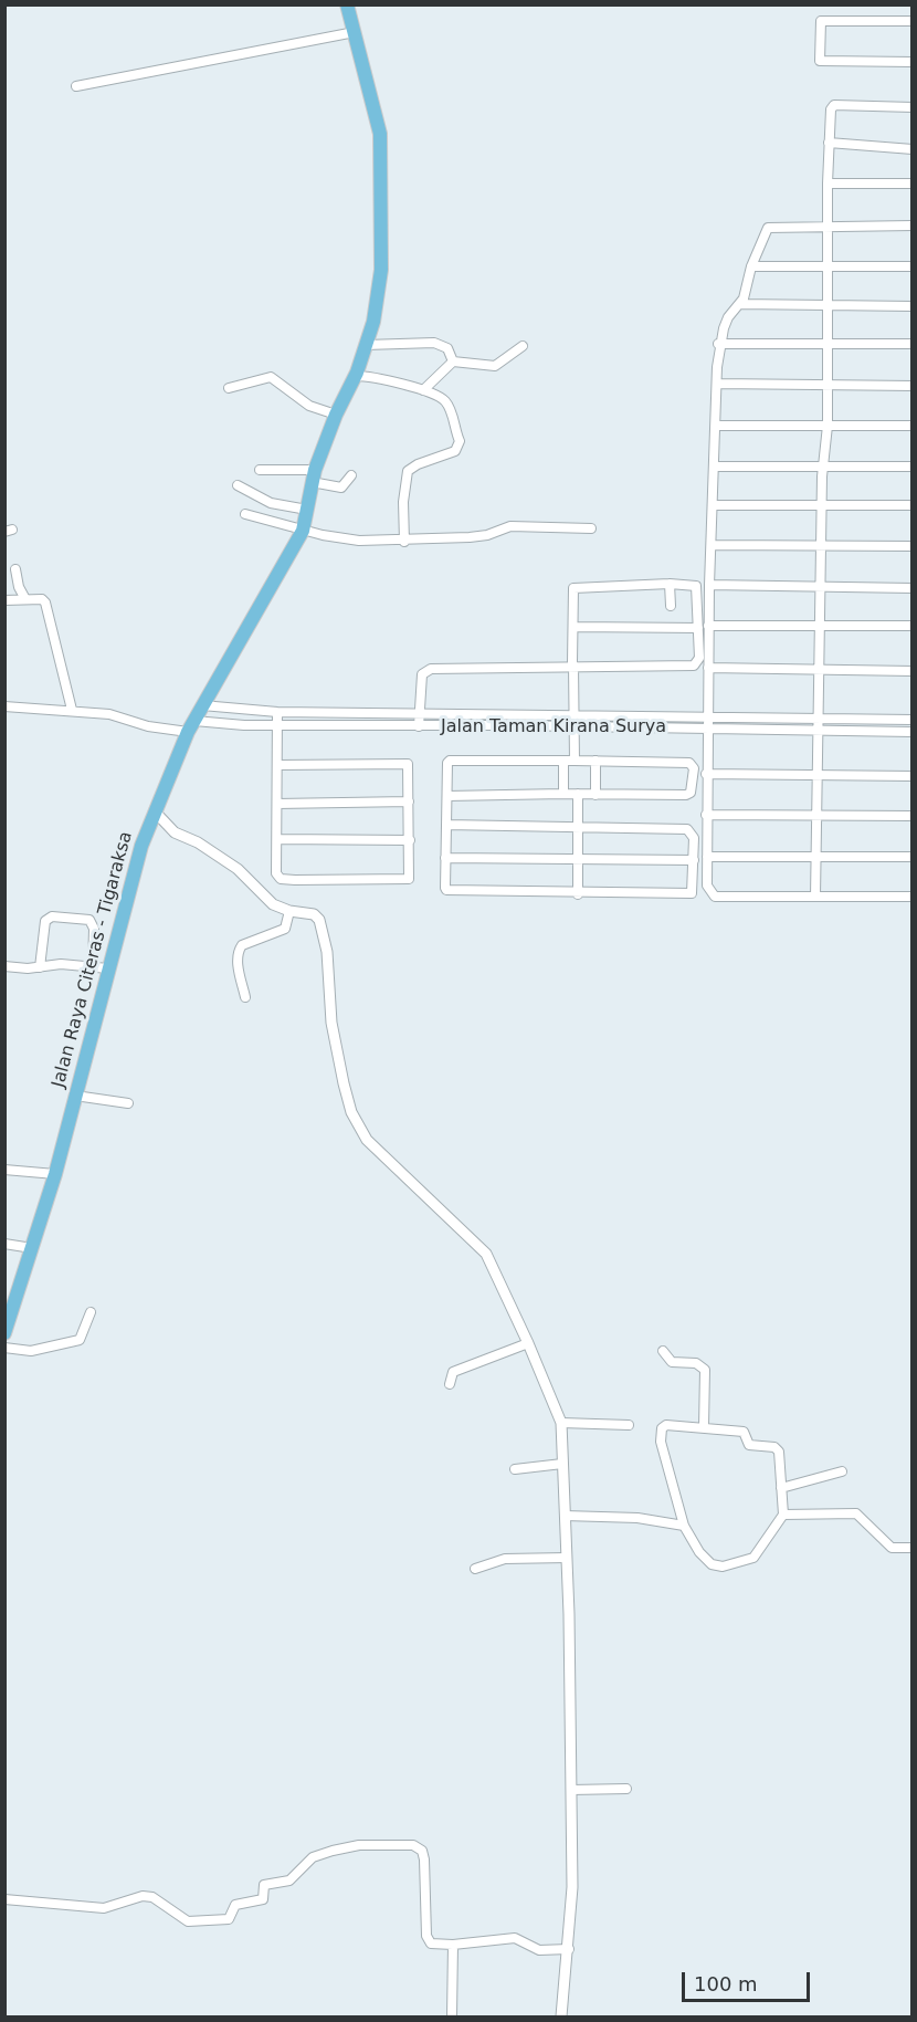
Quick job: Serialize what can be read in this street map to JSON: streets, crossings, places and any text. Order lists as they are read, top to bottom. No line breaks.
{"streets":{"main road":["Jalan Raya Citeras - Tigaraksa"],"street":["Jalan Taman Kirana Surya"]},"crossings":[["Jalan Taman Kirana Surya","Jalan Raya Citeras - Tigaraksa"]],"scale_bar":"100 m"}
